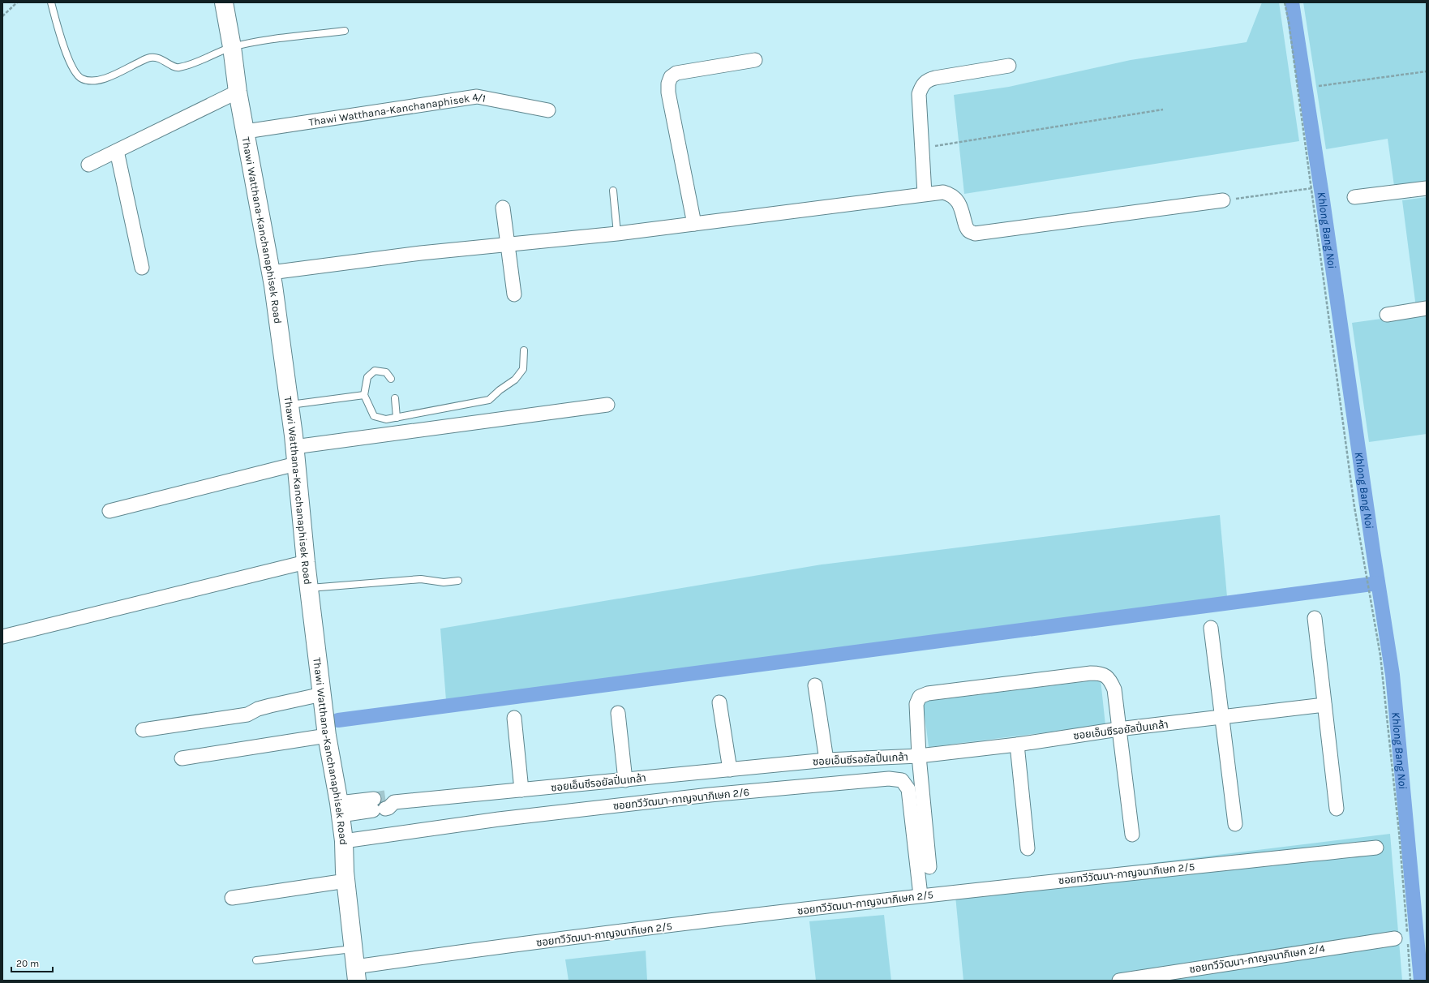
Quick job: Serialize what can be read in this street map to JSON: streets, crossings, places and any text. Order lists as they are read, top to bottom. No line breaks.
{"streets":{"street":["Thawi Watthana-Kanchanaphisek 4/1","Thawi Watthana-Kanchanaphisek Road","ซอยเอ็นซีรอยัลปิ่นเกล้า","ซอยทวีวัฒนา-กาญจนาภิเษก 2/6","ซอยทวีวัฒนา-กาญจนาภิเษก 2/5","ซอยทวีวัฒนา-กาญจนาภิเษก 2/4"]},"crossings":[["Thawi Watthana-Kanchanaphisek 4/1","Thawi Watthana-Kanchanaphisek Road"],["Thawi Watthana-Kanchanaphisek Road","ซอยเอ็นซีรอยัลปิ่นเกล้า"],["Thawi Watthana-Kanchanaphisek Road","ซอยทวีวัฒนา-กาญจนาภิเษก 2/6"],["Thawi Watthana-Kanchanaphisek Road","ซอยทวีวัฒนา-กาญจนาภิเษก 2/5"],["ซอยทวีวัฒนา-กาญจนาภิเษก 2/6","ซอยทวีวัฒนา-กาญจนาภิเษก 2/5"]],"water":["Khlong Bang Noi"],"scale_bar":"20 m"}
